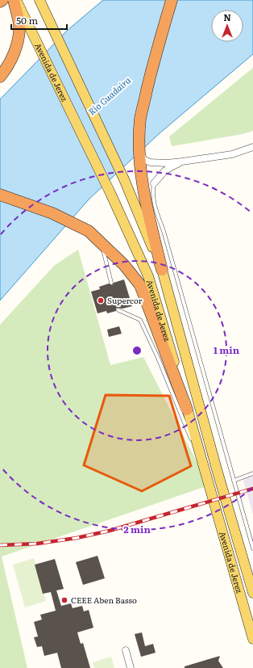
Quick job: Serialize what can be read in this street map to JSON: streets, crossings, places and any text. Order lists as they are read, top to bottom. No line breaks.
{"streets":{"main road":["Avenida de Jerez"]},"water":["Río Guadaíra"],"places":["Supercor","CEEE Aben Basso"],"scale_bar":"50 m","north":"top","rings":["1 min","2 min"]}
